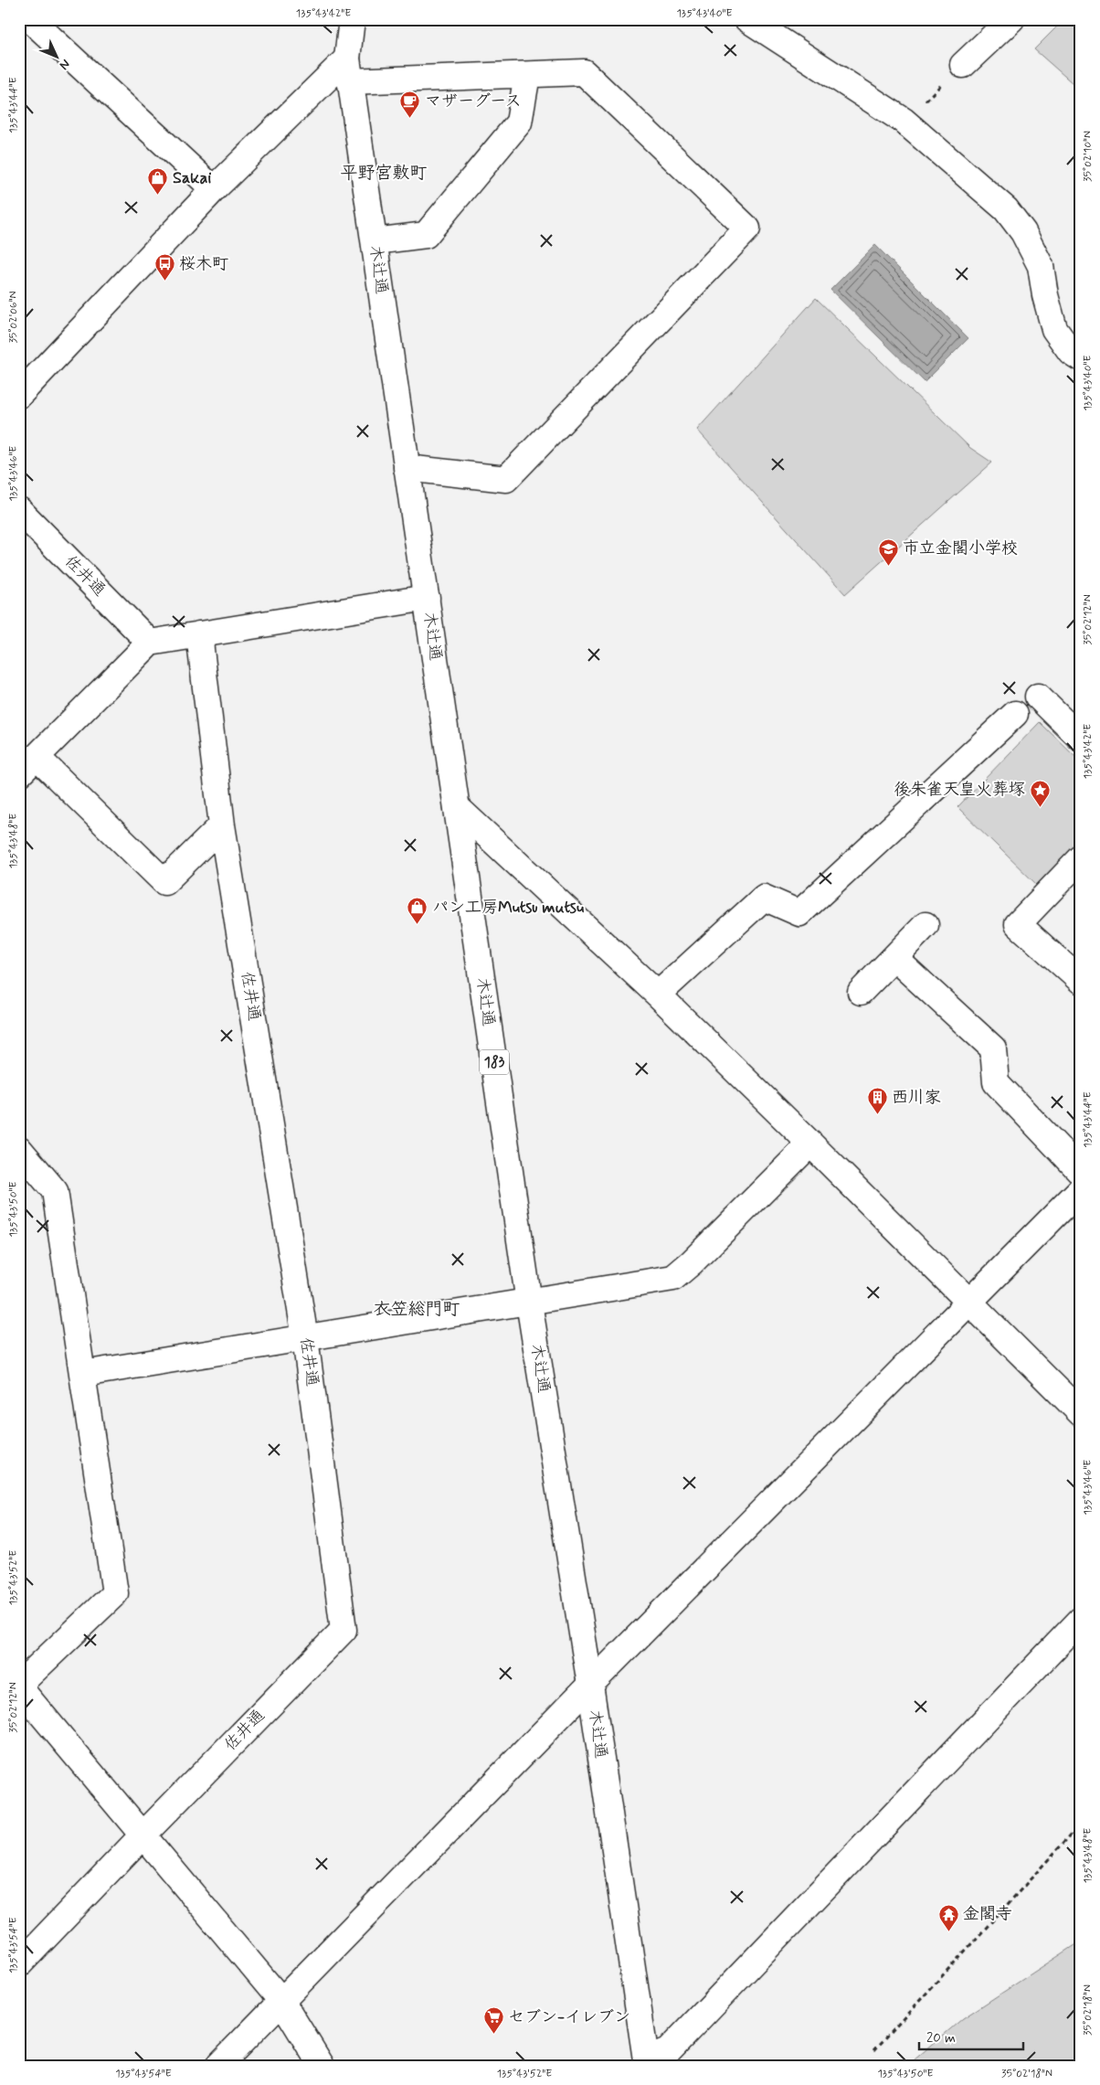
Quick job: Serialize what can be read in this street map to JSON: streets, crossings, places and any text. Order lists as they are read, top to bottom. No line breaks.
{"streets":{"street":["木辻通","佐井通","183"]},"districts":["平野宮敷町","衣笠総門町"],"places":{"cafe":["マザーグース"],"shop":["Sakai","パン工房Mutsu mutsu"],"bus stop":["桜木町"],"school or university":["市立金閣小学校"],"place":["後朱雀天皇火葬塚"],"building":["西川家"],"temple":["金閣寺"],"supermarket":["セブン-イレブン"]},"scale_bar":"20 m","north":"bottom right","coordinates":["135°43'42\"E","135°43'40\"E","135°43'44\"E","35°02'10\"N","35°02'06\"N","135°43'46\"E","35°02'12\"N","135°43'48\"E","135°43'50\"E","135°43'52\"E","135°43'54\"E","35°02'18\"N"]}
